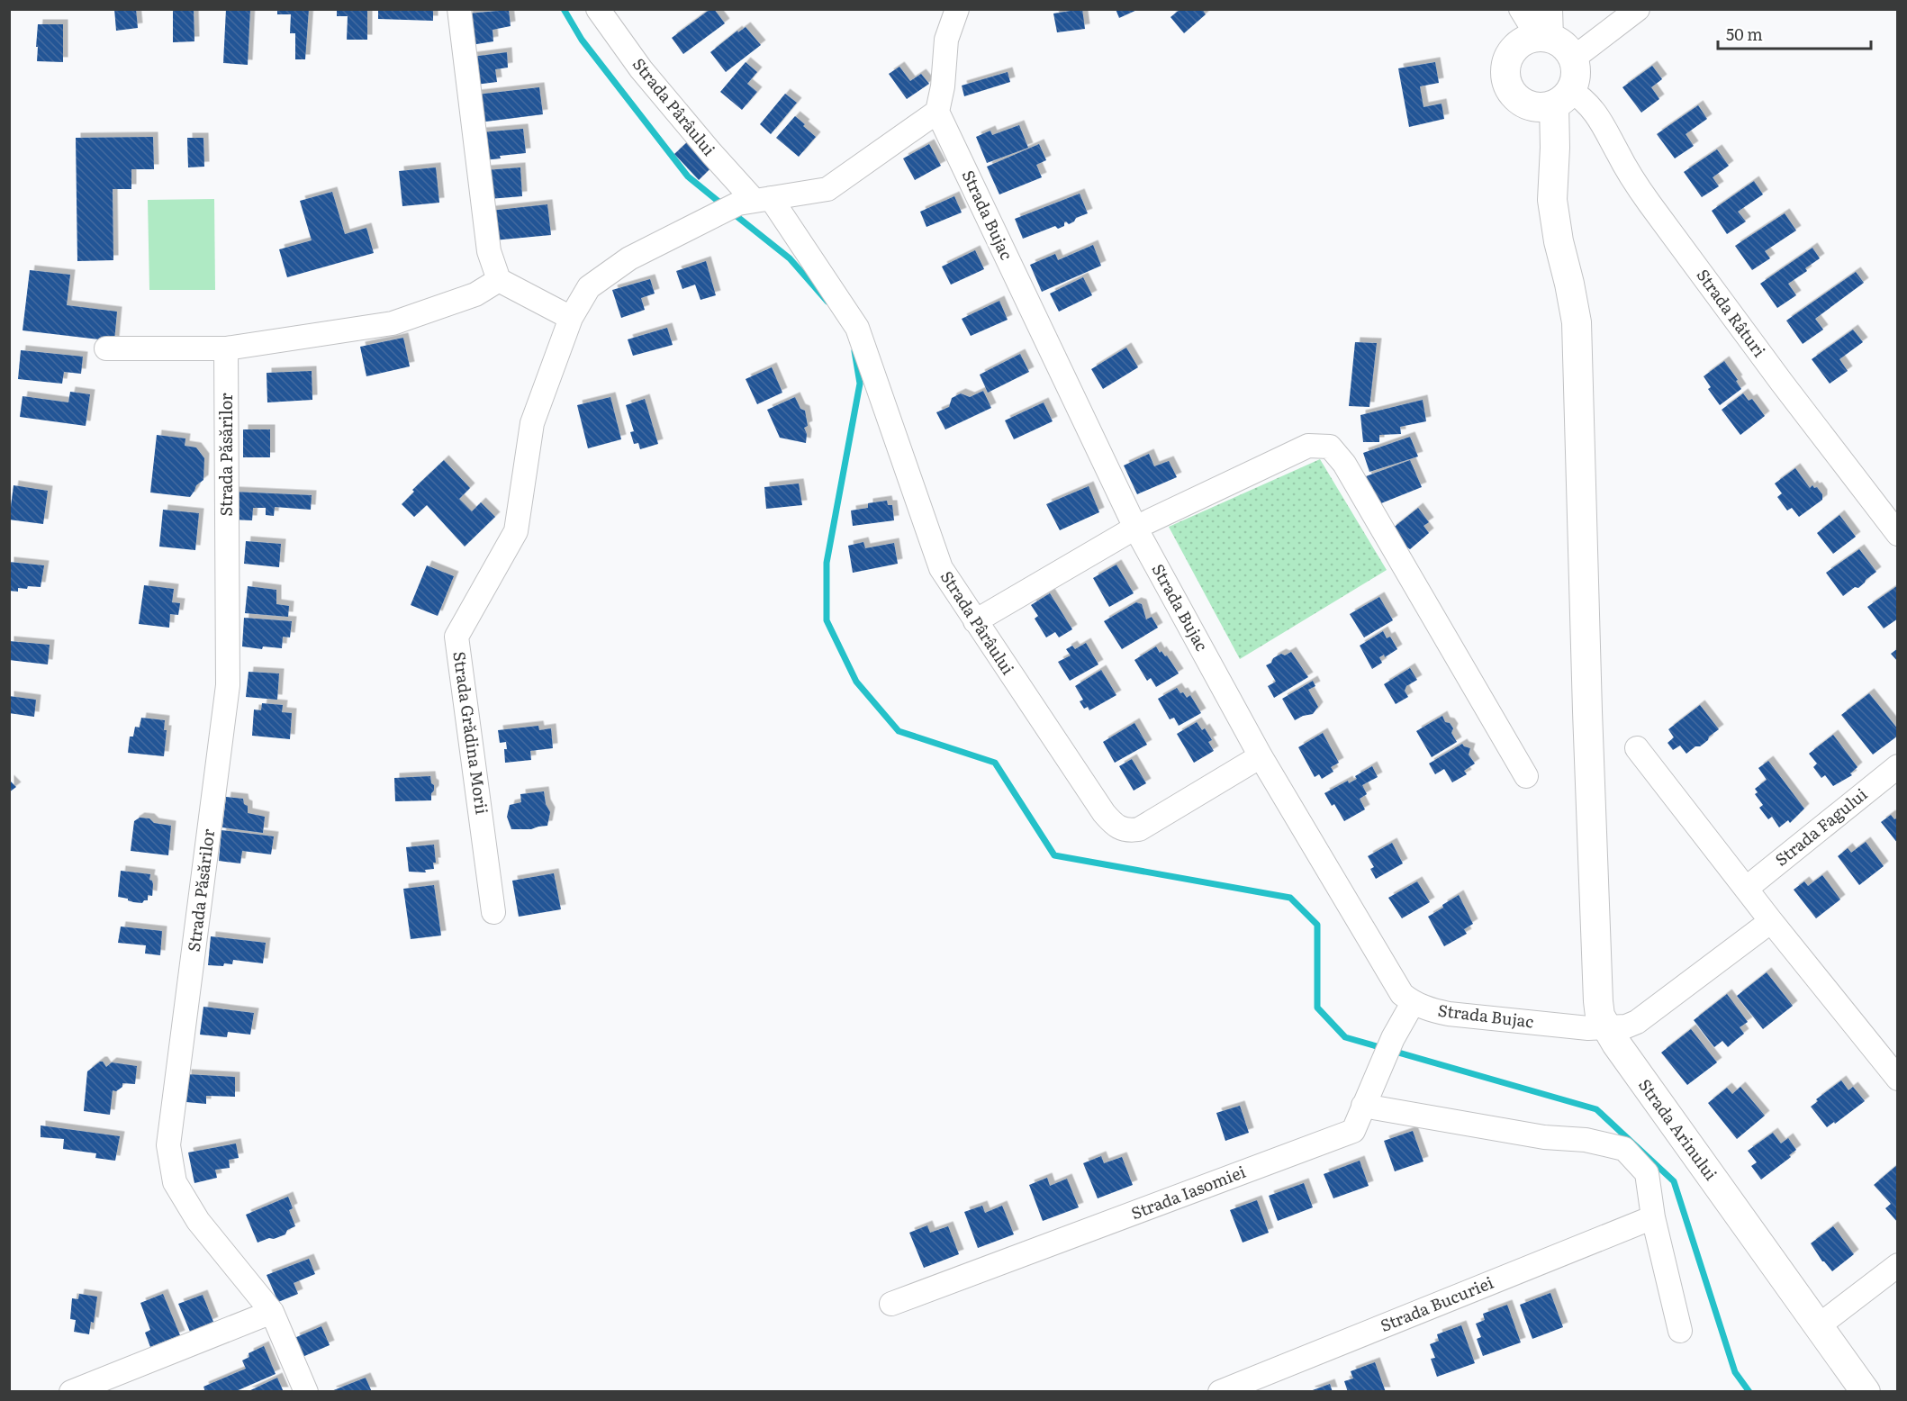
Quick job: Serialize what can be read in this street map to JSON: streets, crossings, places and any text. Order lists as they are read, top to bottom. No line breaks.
{"streets":{"street":["Strada Pârâului","Strada Bujac","Strada Râturi","Strada Păsărilor","Strada Grădina Morii","Strada Fagului","Strada Arinului","Strada Iasomiei","Strada Bucuriei"]},"crossings":[["Strada Pârâului","Strada Bujac"],["Strada Pârâului","Strada Grădina Morii"],["Strada Bujac","Strada Grădina Morii"],["Strada Bujac","Strada Arinului"],["Strada Bujac","Strada Iasomiei"],["Strada Râturi","Strada Arinului"]],"scale_bar":"50 m"}
